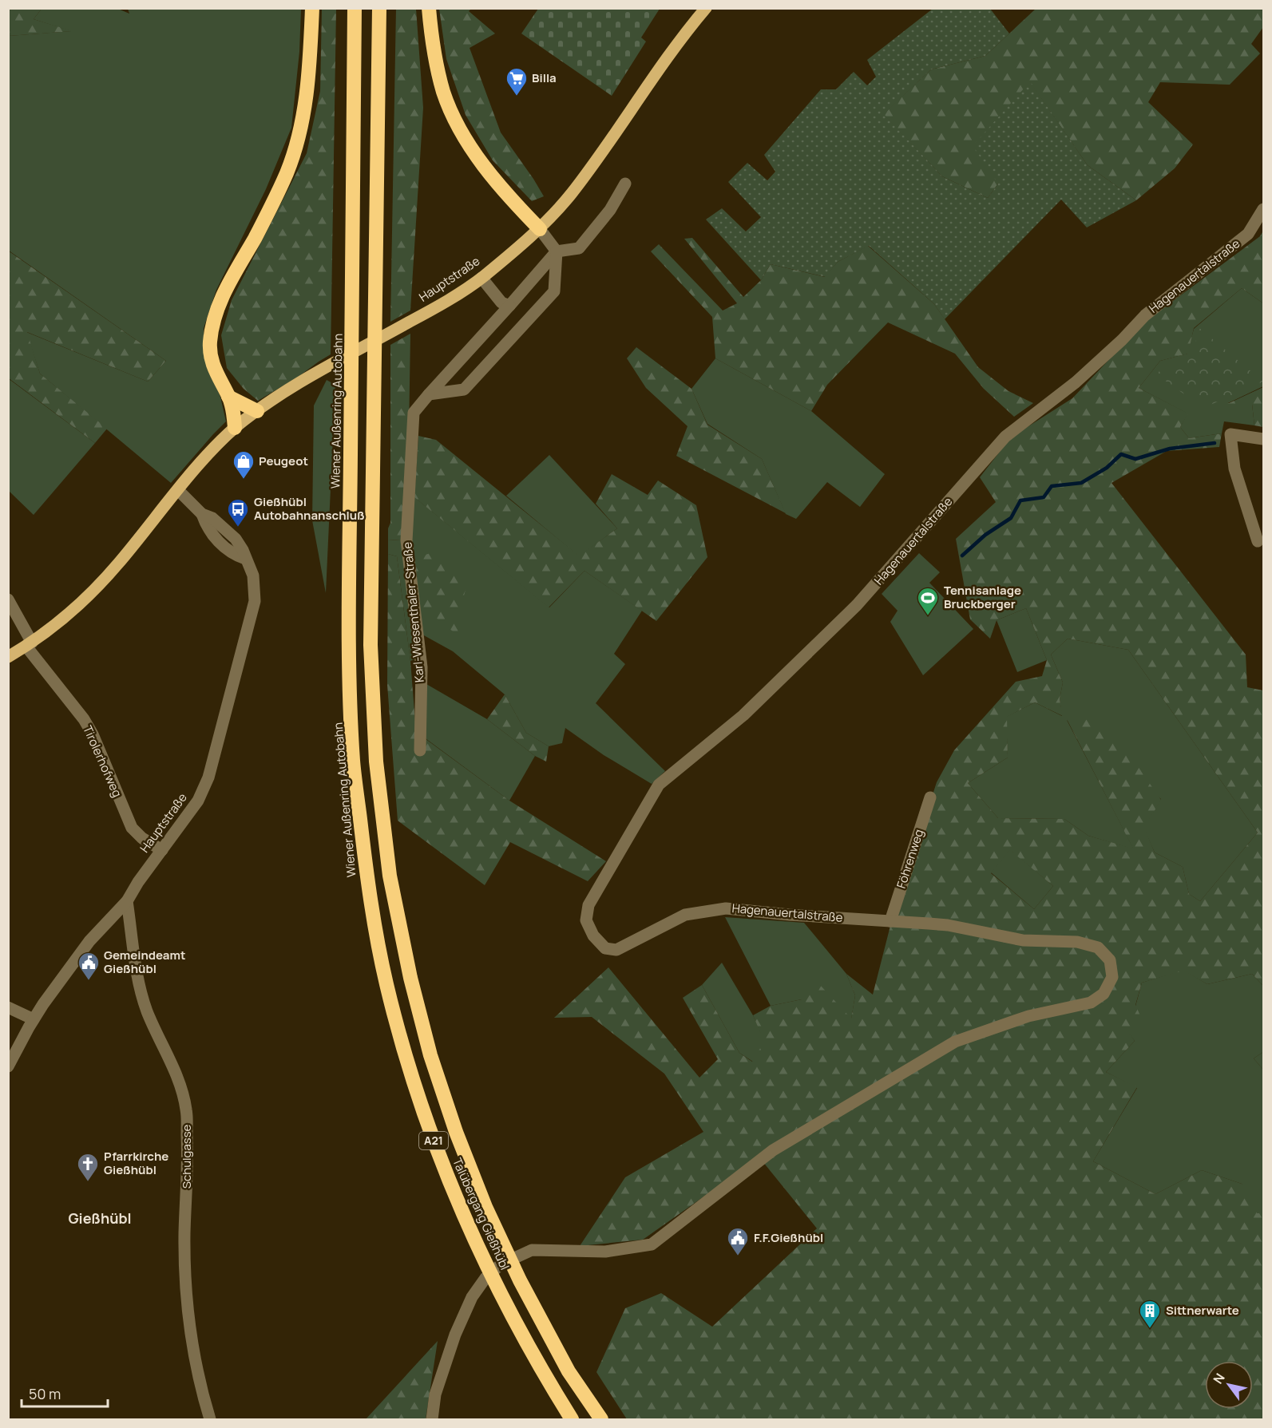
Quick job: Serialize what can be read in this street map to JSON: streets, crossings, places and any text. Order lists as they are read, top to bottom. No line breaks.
{"streets":{"highway":["Wiener Außenring Autobahn","A21","Talübergang Gießhübl"],"main road":["Hauptstraße"],"street":["Hagenauertalstraße","Karl-Wiesenthaler-Straße","Tirolerhofweg","Föhrenweg","Schulgasse"]},"crossings":[["Hagenauertalstraße","Föhrenweg"],["Hauptstraße","Tirolerhofweg"],["Hauptstraße","Schulgasse"],["Wiener Außenring Autobahn","Talübergang Gießhübl"]],"districts":["Gießhübl"],"places":{"supermarket":["Billa"],"shop":["Peugeot"],"bus stop":["Gießhübl Autobahnanschluß"],"sports":["Tennisanlage Bruckberger"],"public building":["Gemeindeamt Gießhübl","F.F.Gießhübl"],"church":["Pfarrkirche Gießhübl"],"building":["Sittnerwarte"]},"scale_bar":"50 m","north":"top left"}
